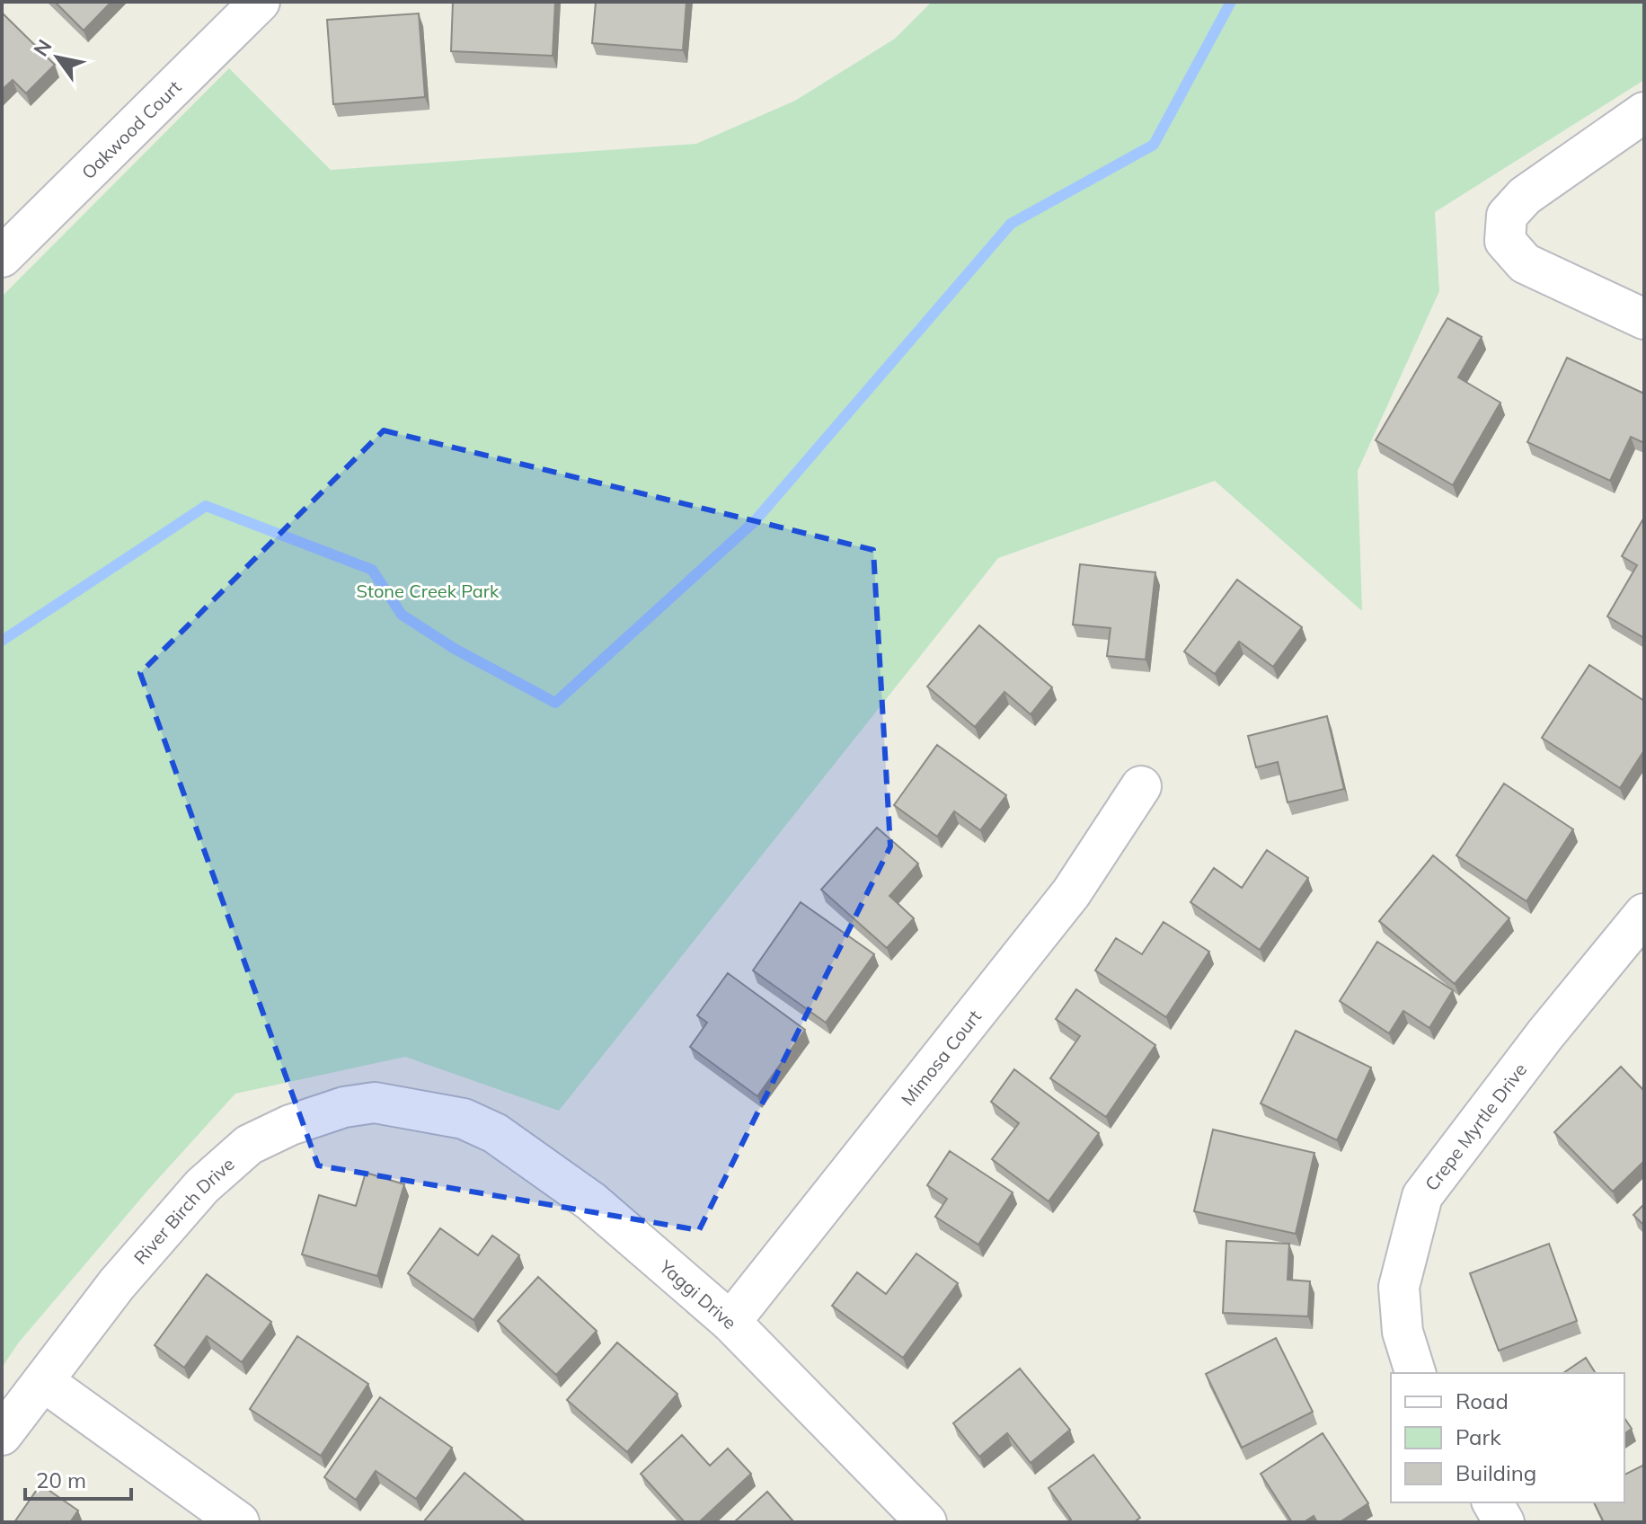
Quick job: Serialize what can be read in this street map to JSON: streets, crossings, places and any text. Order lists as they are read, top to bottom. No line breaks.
{"streets":{"street":["Oakwood Court","Mimosa Court","Crepe Myrtle Drive","River Birch Drive","Yaggi Drive"]},"crossings":[["Mimosa Court","Yaggi Drive"],["River Birch Drive","Yaggi Drive"]],"parks":["Stone Creek Park"],"legend":["Road","Park","Building"],"scale_bar":"20 m","north":"top left"}
